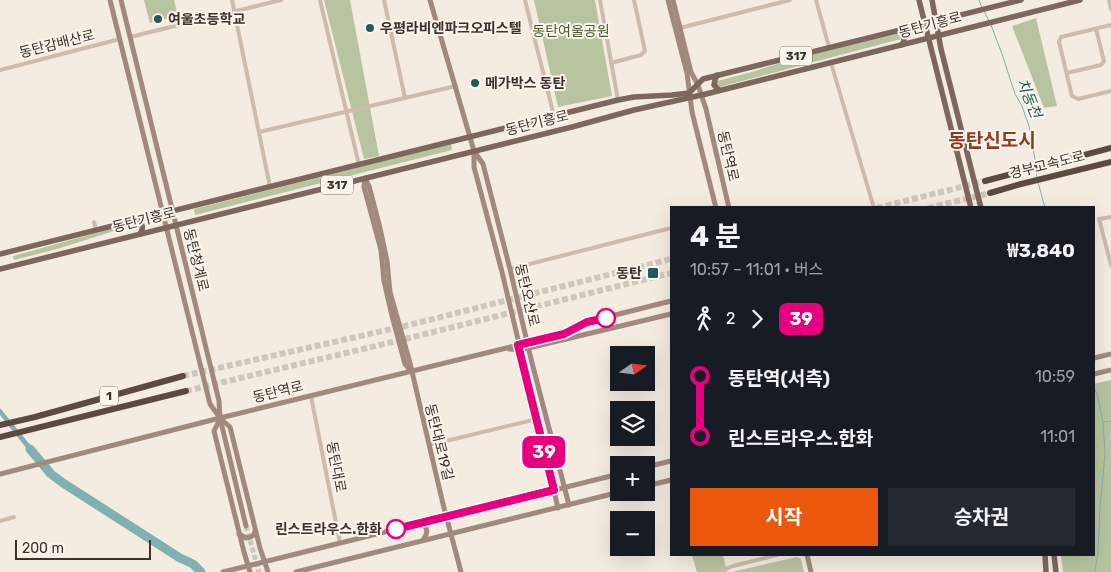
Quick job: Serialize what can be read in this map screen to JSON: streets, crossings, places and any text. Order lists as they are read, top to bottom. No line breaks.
{"streets":{"highway":["경부고속도로","1"],"main road":["동탄기흥로","317"],"street":["동탄감배산로","동탄역로","동탄청계로","동탄오산로","동탄대로19길","동탄대로"]},"crossings":[["동탄기흥로","동탄역로"],["동탄기흥로","동탄청계로"],["동탄기흥로","동탄오산로"],["동탄기흥로","동탄대로19길"],["동탄역로","동탄청계로"],["동탄역로","동탄오산로"],["동탄역로","동탄대로19길"],["동탄역로","동탄대로"]],"districts":["동탄신도시"],"water":["치동천"],"parks":["동탄여울공원"],"places":{"other":["여울초등학교","우평라비엔파크오피스텔","메가박스 동탄","린스트라우스.한화"],"transit":["동탄"]},"lines":["bus line 39"],"scale_bar":"200 m","north":"right","page":{"on_map":"39","heading":["4 분","10:57 – 11:01 · 버스","₩3,840"],"legs":["2","39"],"map_buttons":["+","−"],"list":[{"name":"동탄역(서측)","value":"10:59"},{"name":"린스트라우스.한화","value":"11:01"}],"buttons":["시작","승차권"],"scale":"200 m"}}
